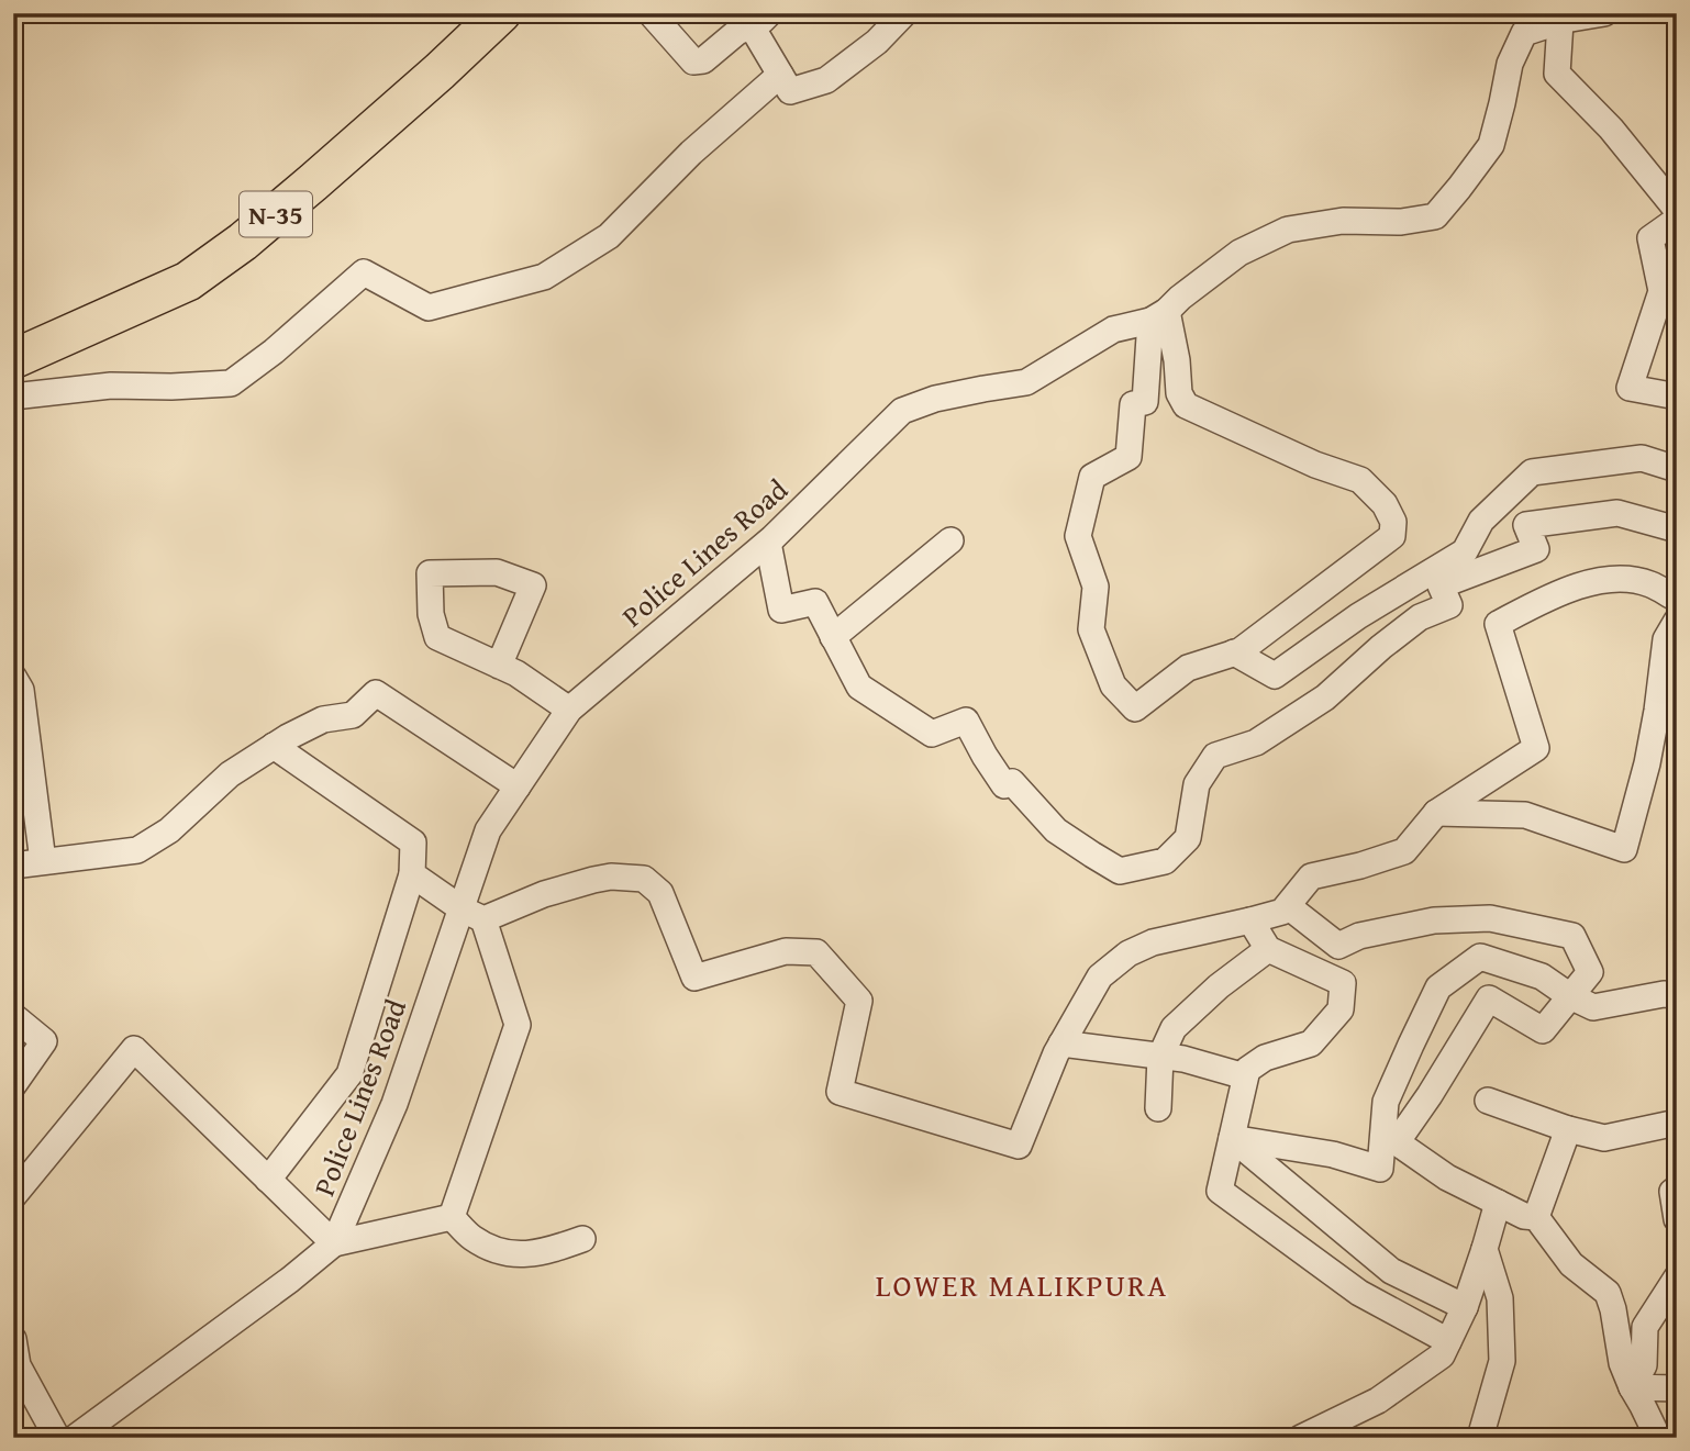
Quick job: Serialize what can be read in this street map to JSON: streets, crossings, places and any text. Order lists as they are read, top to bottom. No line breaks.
{"streets":{"highway":["N-35"],"street":["Police Lines Road"]},"districts":["LOWER MALIKPURA"]}
